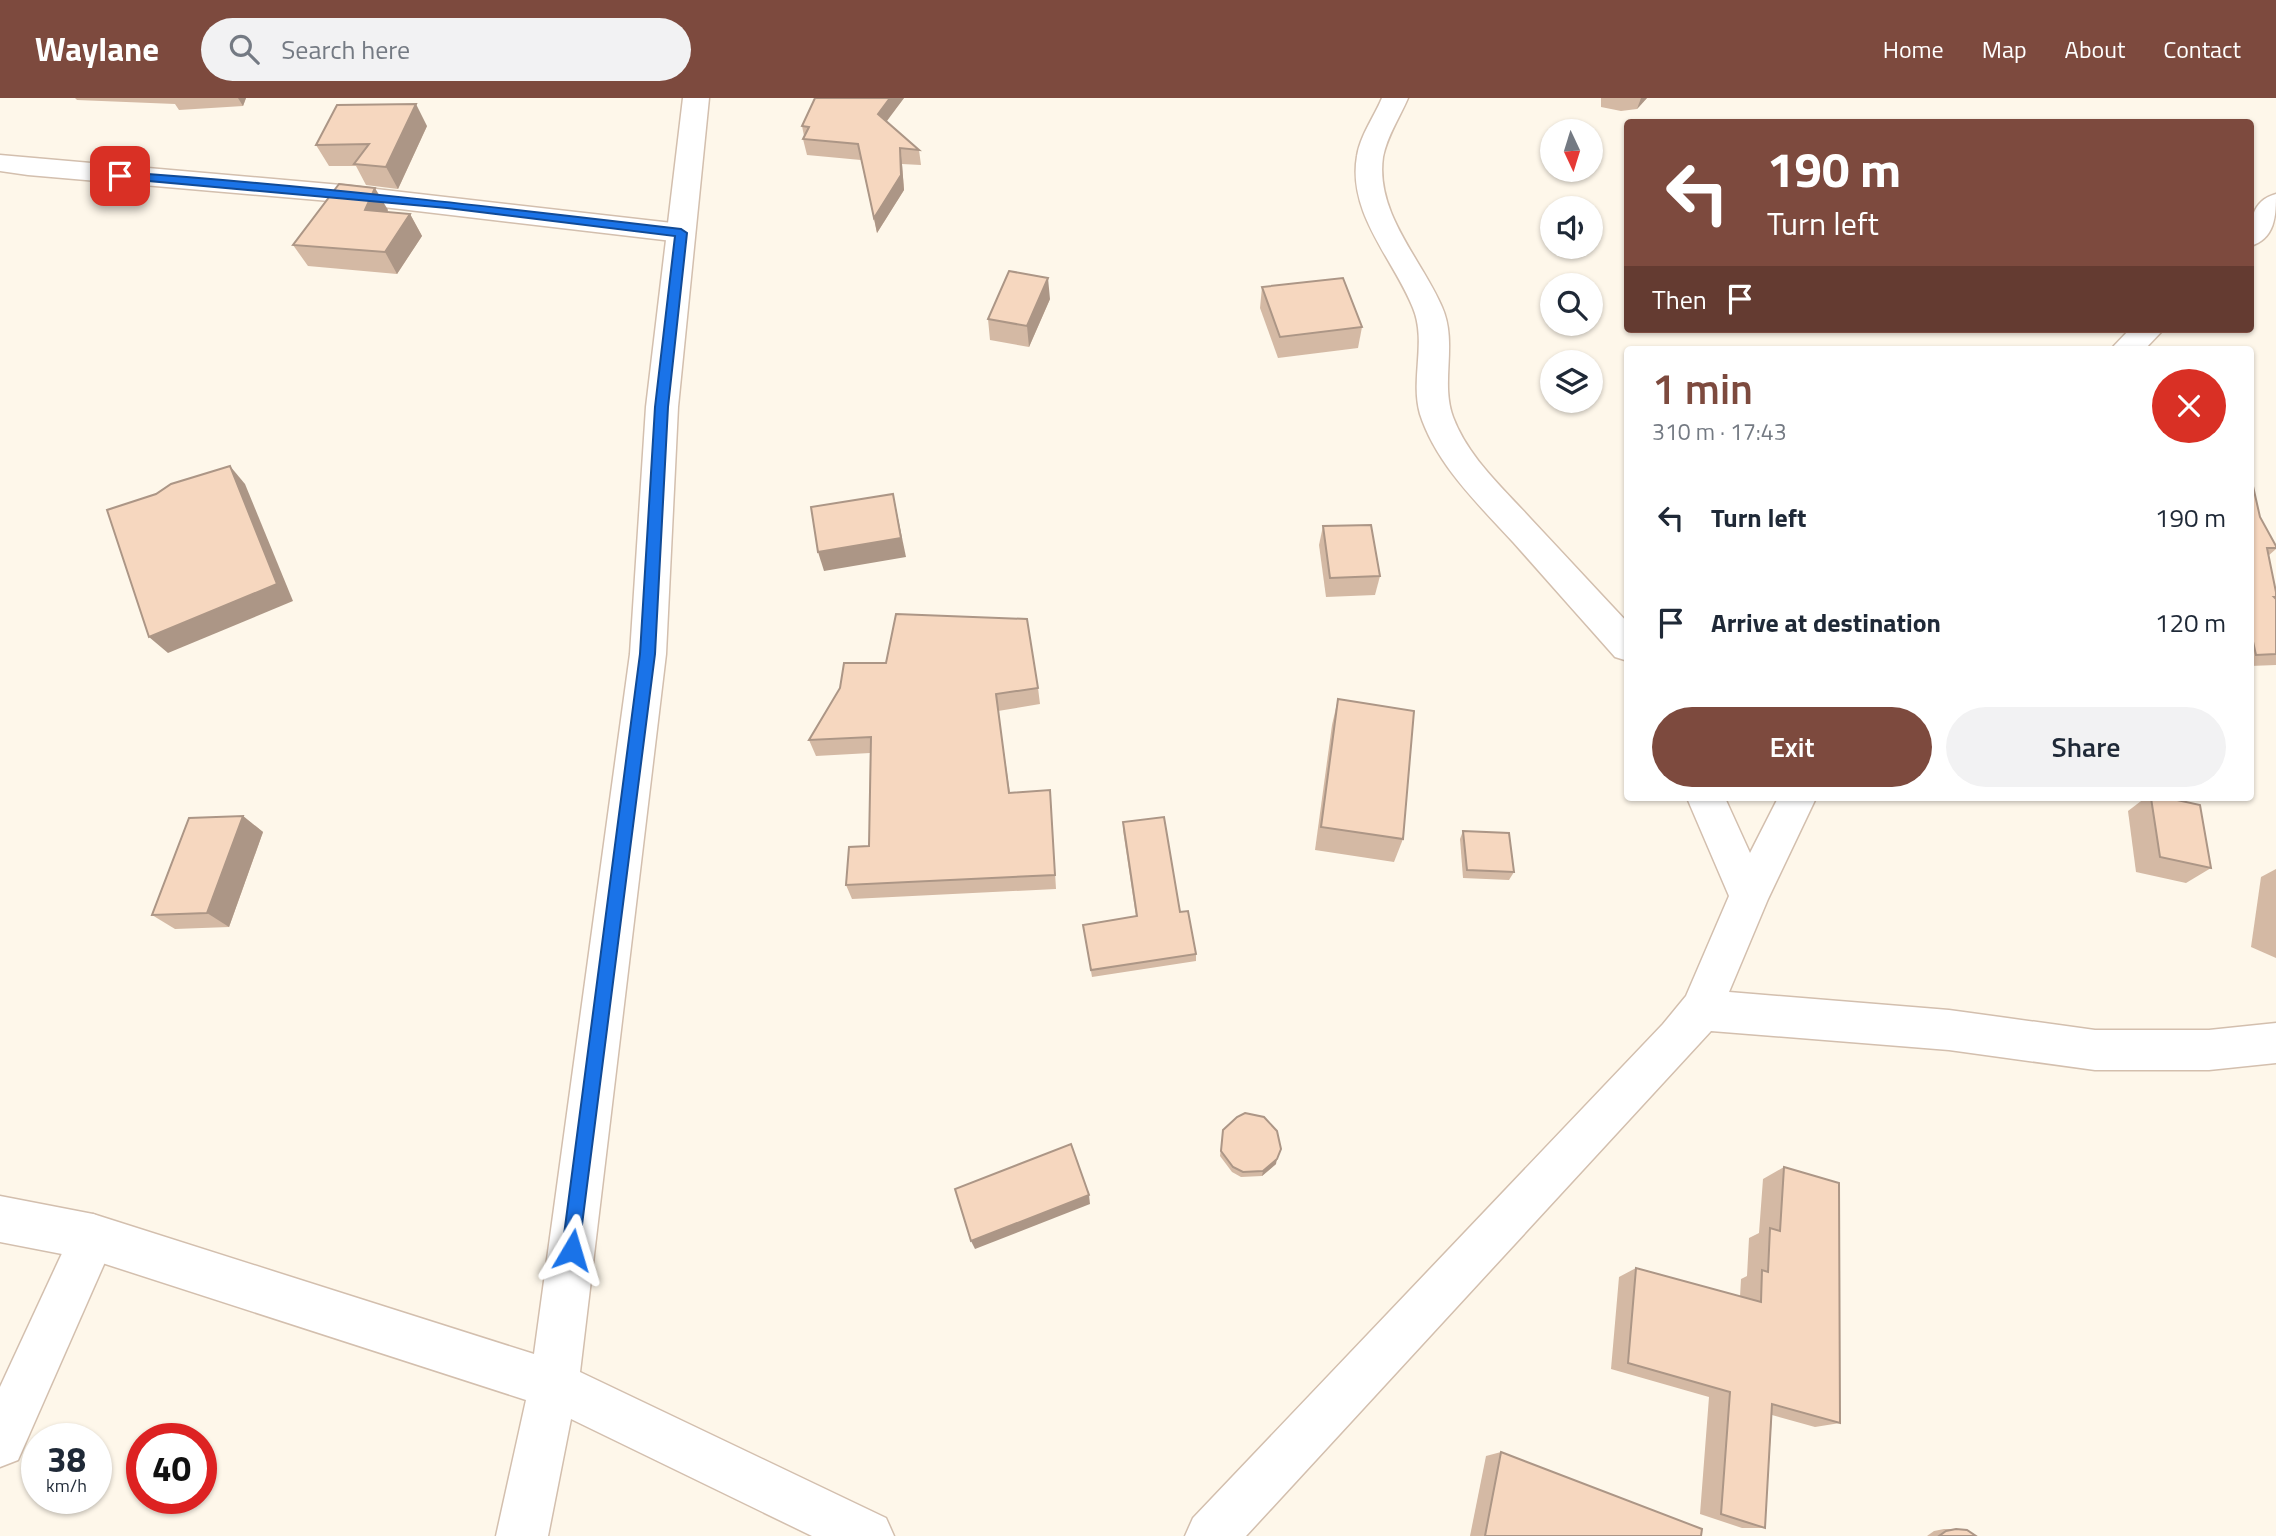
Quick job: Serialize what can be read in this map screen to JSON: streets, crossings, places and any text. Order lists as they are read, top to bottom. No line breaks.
{"north":"bottom","page":{"header":"Waylane","search":"Search here","nav":["Home","Map","About","Contact"],"turn":["190 m","Turn left"],"then":"Then","heading":["1 min","310 m · 17:43"],"list":[{"name":"Turn left","value":"190 m"},{"name":"Arrive at destination","value":"120 m"}],"buttons":["Exit","Share"],"speed":"38 km/h","limit":"40"}}
